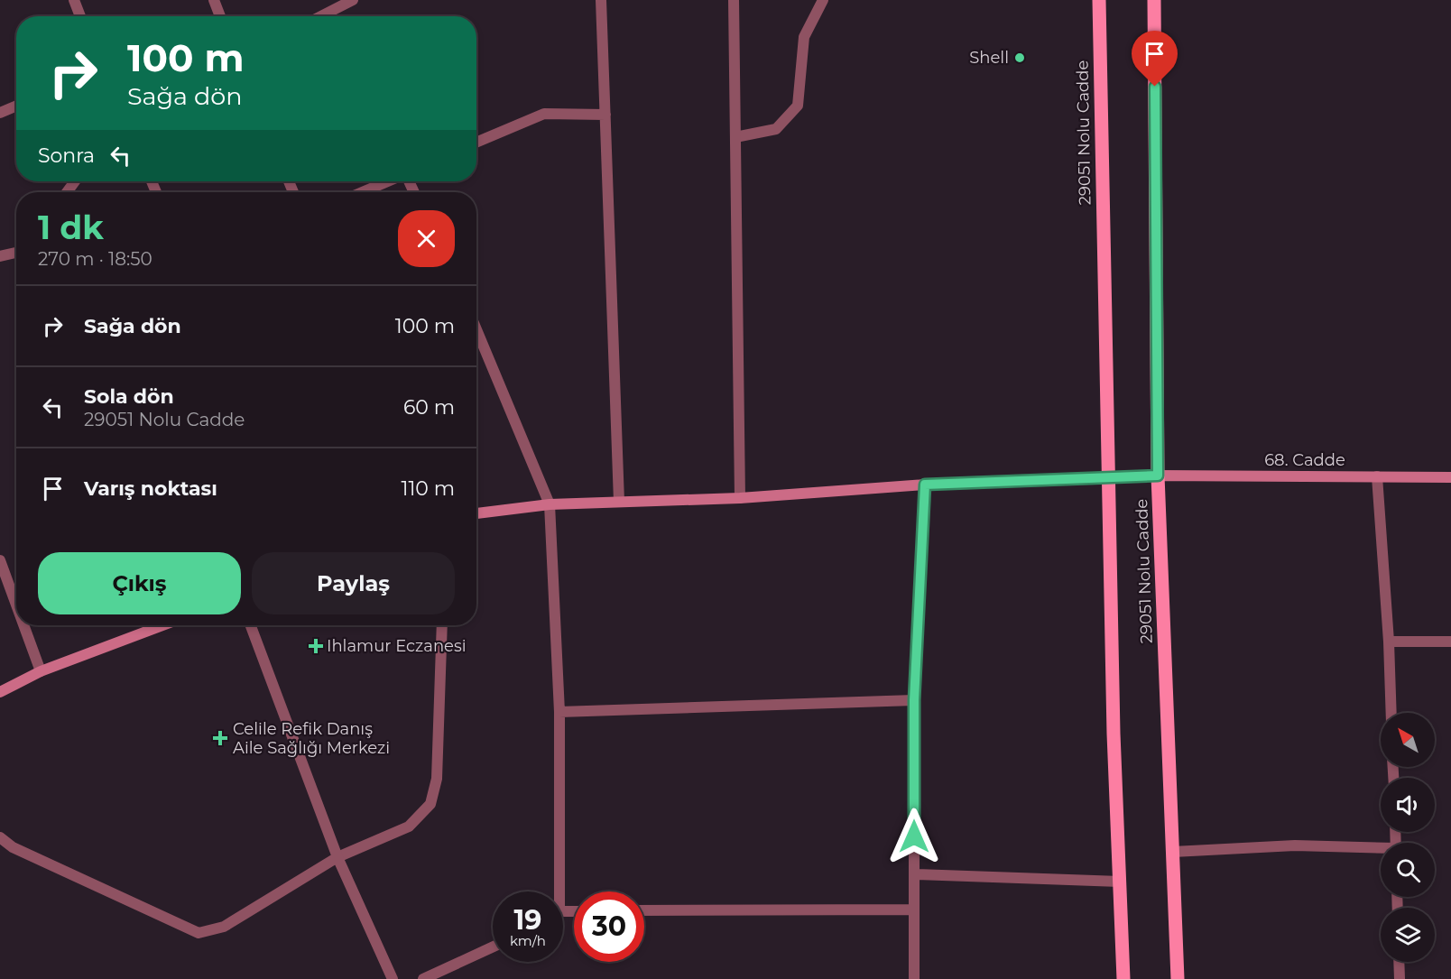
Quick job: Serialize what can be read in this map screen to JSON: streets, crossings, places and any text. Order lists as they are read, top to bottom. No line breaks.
{"streets":{"main road":["29051 Nolu Cadde"],"street":["68. Cadde"]},"crossings":[["29051 Nolu Cadde","68. Cadde"]],"places":{"other":["Shell"],"health":["Ihlamur Eczanesi","Celile Refik Danış Aile Sağlığı Merkezi"]},"north":"top left","page":{"turn":["100 m","Sağa dön"],"then":"Sonra","heading":["1 dk","270 m · 18:50"],"list":[{"name":"Sağa dön","value":"100 m"},{"name":"Sola dön","note":"29051 Nolu Cadde","value":"60 m"},{"name":"Varış noktası","value":"110 m"}],"buttons":["Çıkış","Paylaş"],"speed":"19 km/h","limit":"30"}}
